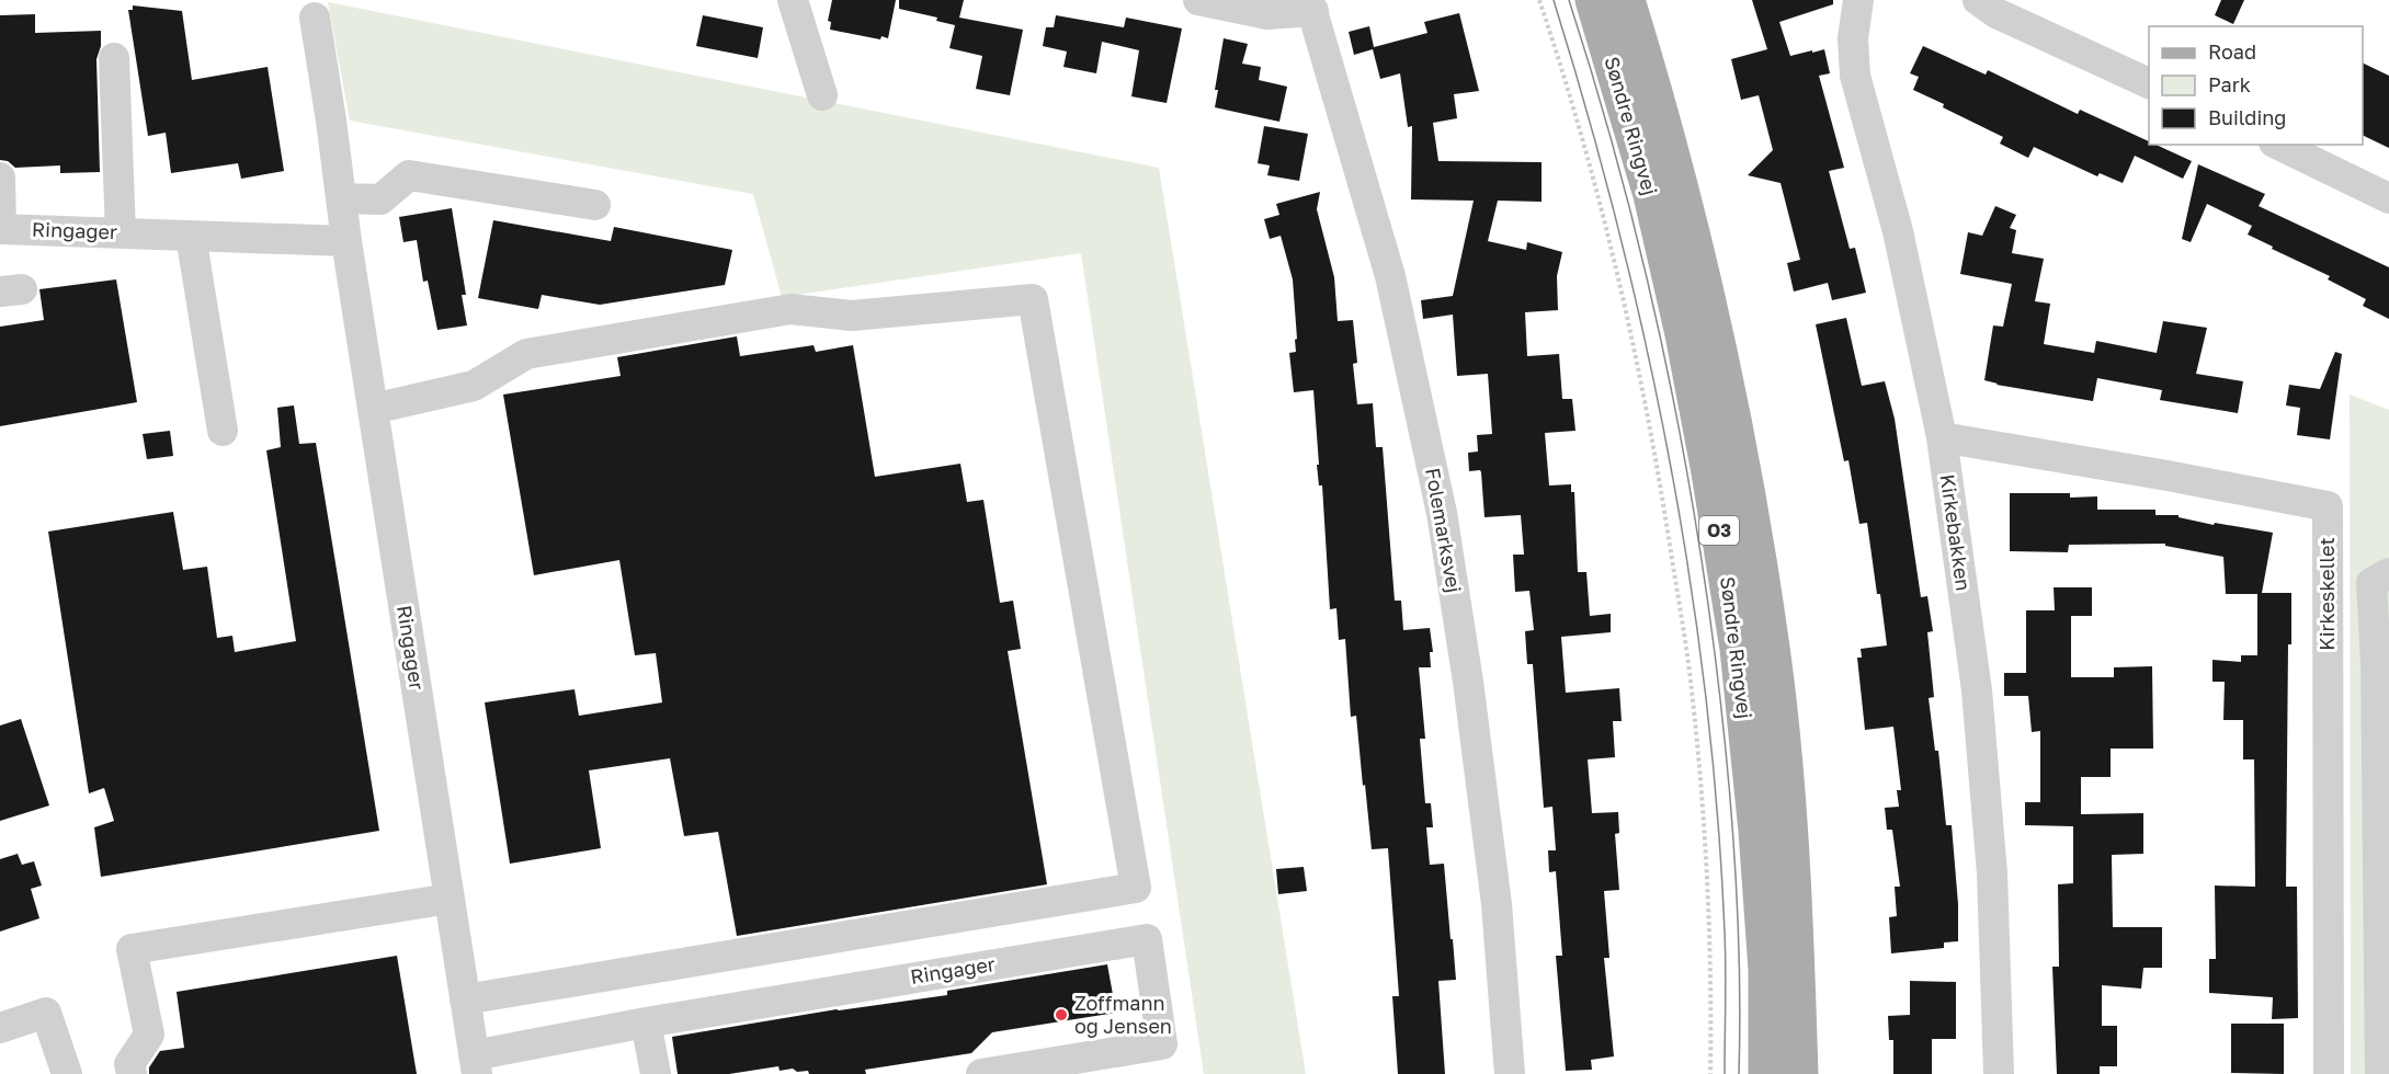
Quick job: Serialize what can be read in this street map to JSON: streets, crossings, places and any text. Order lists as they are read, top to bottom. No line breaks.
{"streets":{"main road":["Søndre Ringvej","O3"],"street":["Ringager","Folemarksvej","Kirkebakken","Kirkeskellet"]},"crossings":[["Kirkebakken","Kirkeskellet"]],"places":["Zoffmann og Jensen"],"legend":["Road","Park","Building"]}
